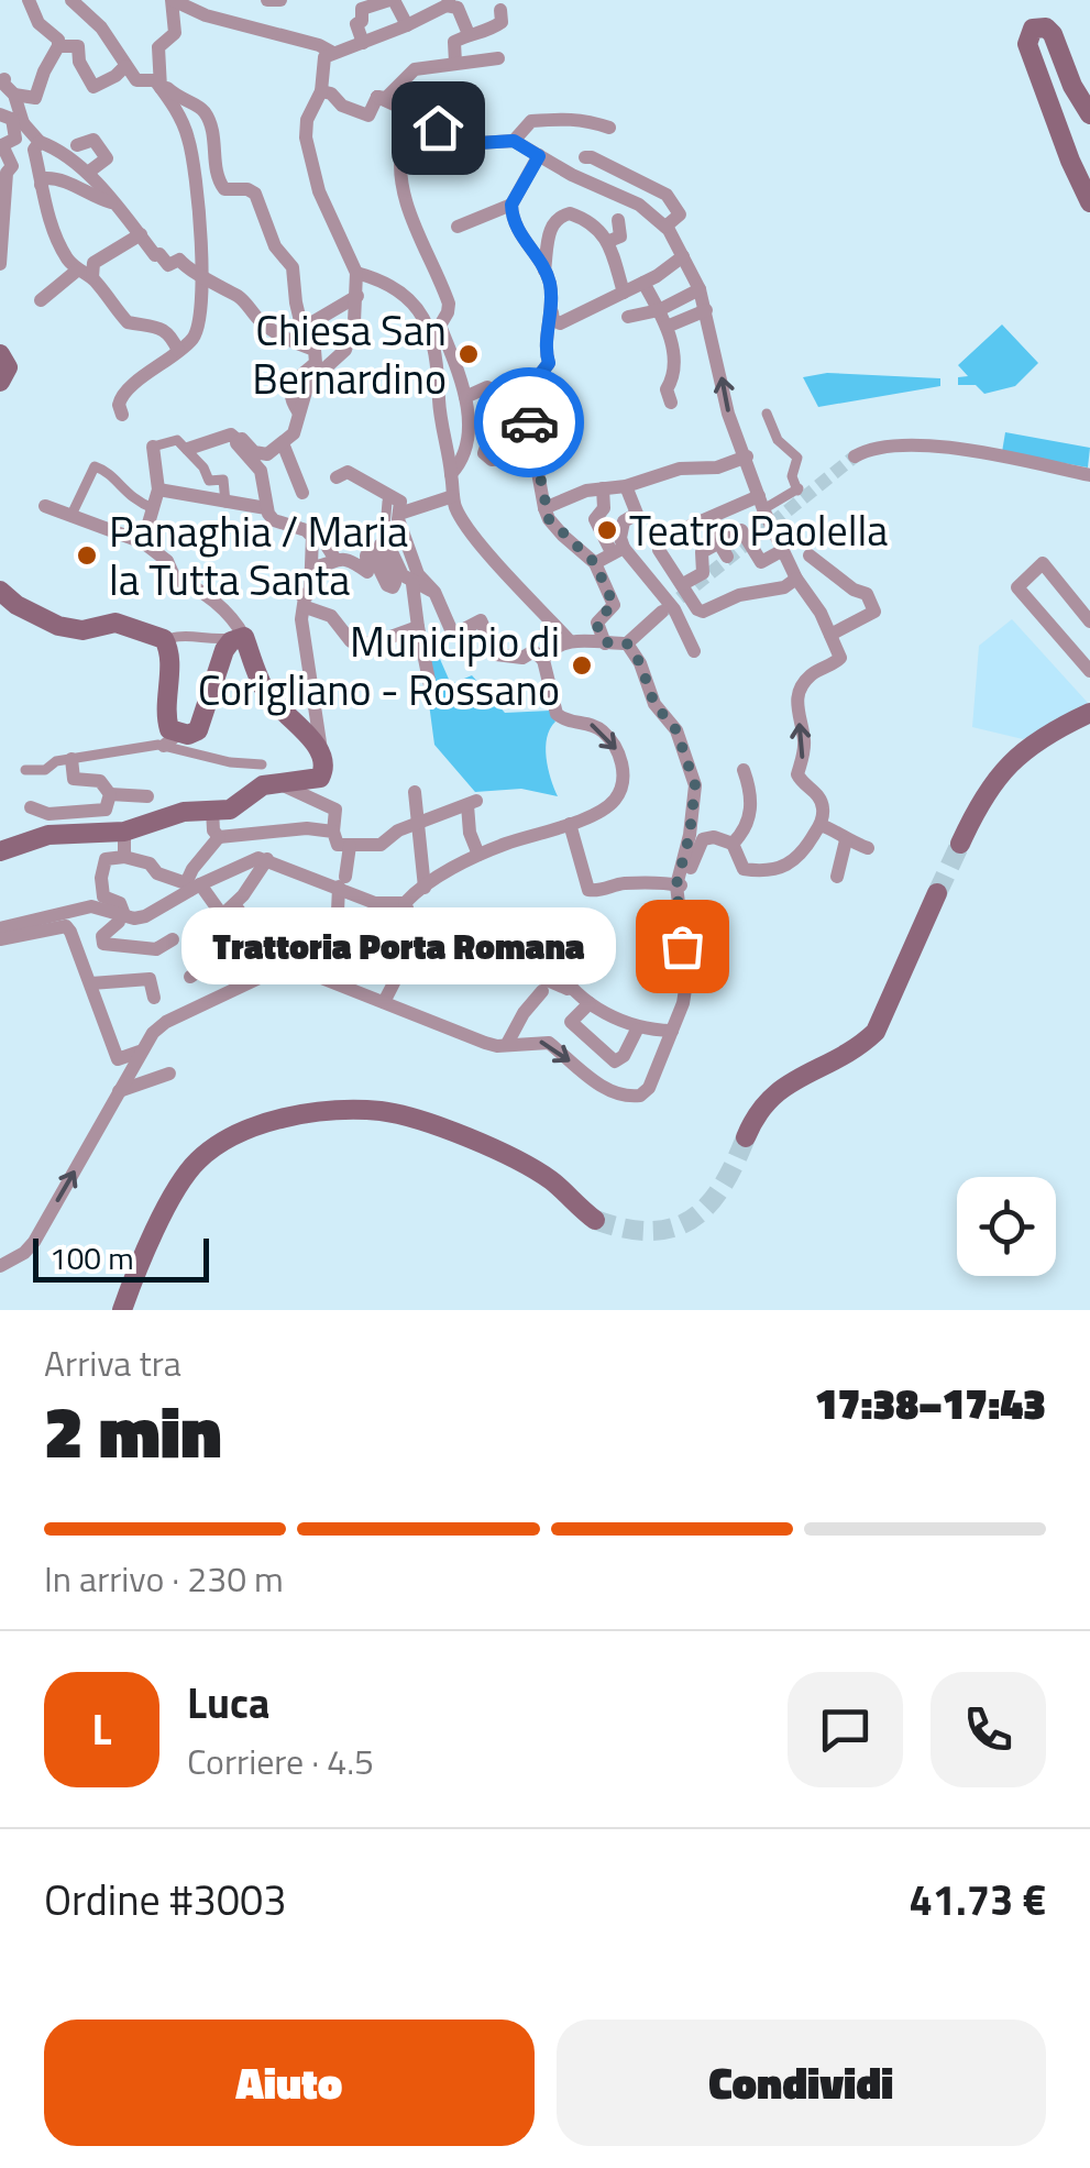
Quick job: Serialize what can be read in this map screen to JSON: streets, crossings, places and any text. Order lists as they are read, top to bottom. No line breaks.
{"places":["Chiesa San Bernardino","Teatro Paolella","Panaghia / Maria la Tutta Santa","Municipio di Corigliano - Rossano","Trattoria Porta Romana"],"scale_bar":"100 m","page":{"bubble":"Trattoria Porta Romana","scale":"100 m","heading":["2 min","Arriva tra","17:38–17:43"],"panel":["Luca","Corriere · 4.5","Ordine #3003","41.73 €"],"bar":"In arrivo · 230 m","round":"L","buttons":["Aiuto","Condividi"]}}
